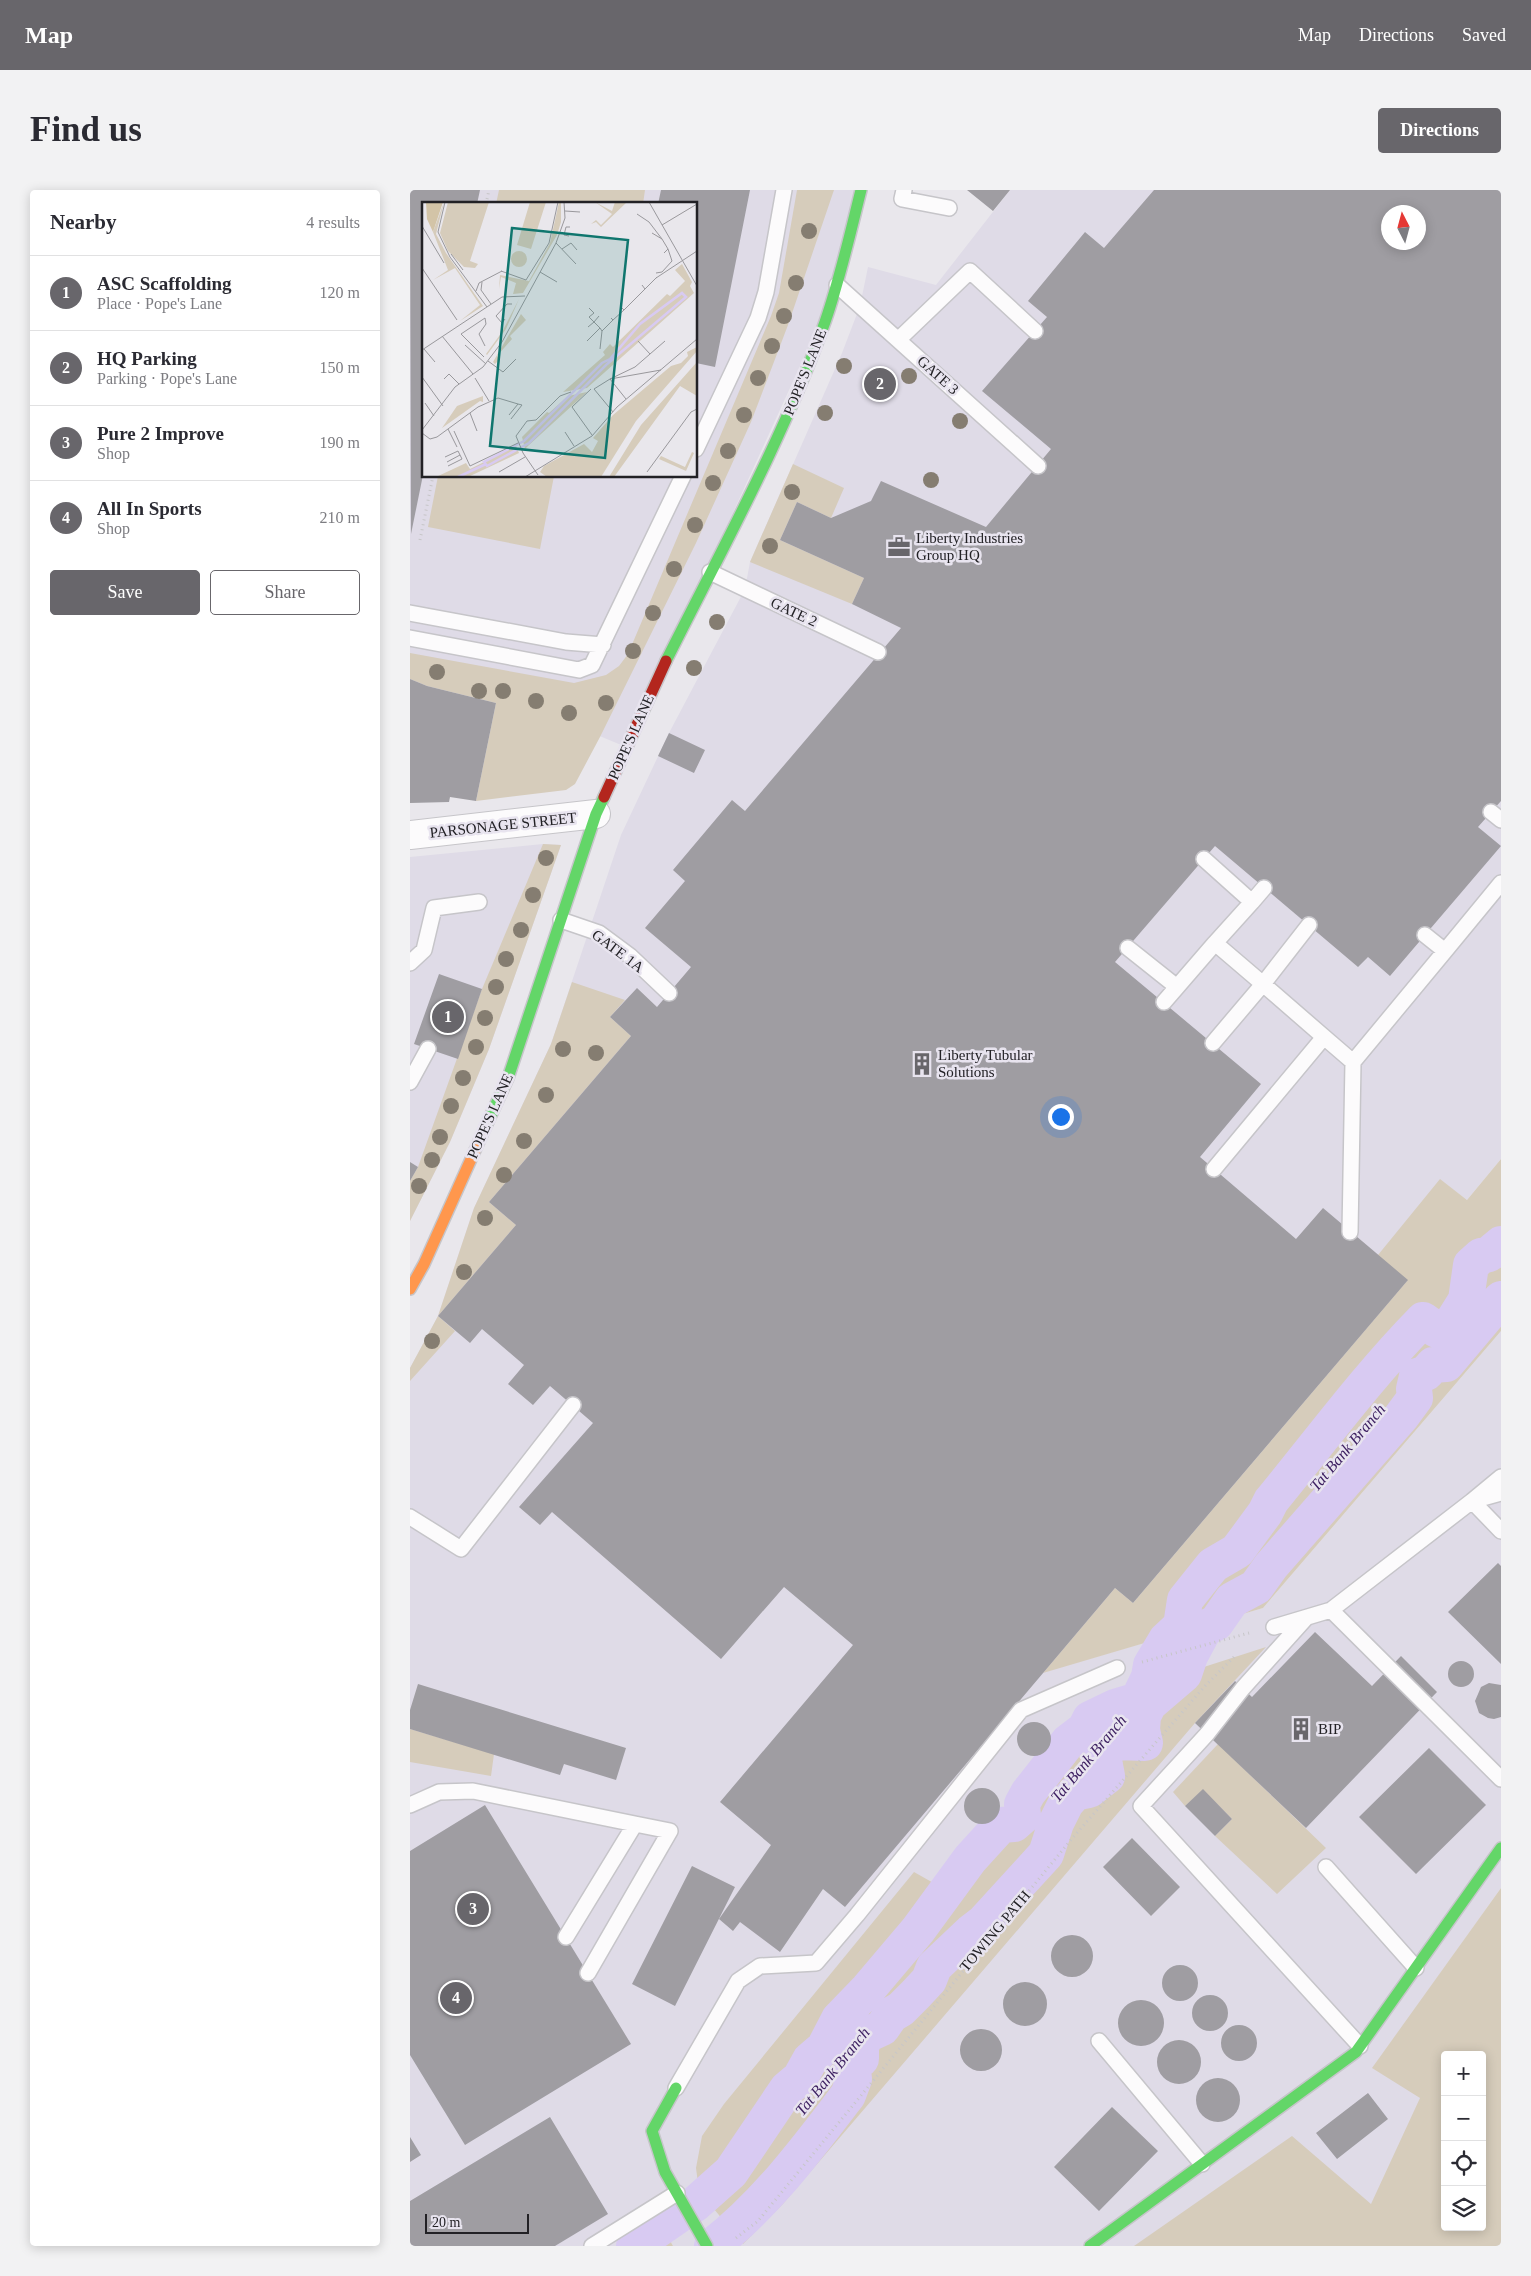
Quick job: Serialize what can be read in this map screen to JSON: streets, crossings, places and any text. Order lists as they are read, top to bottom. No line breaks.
{"streets":{"street":["POPE'S LANE","PARSONAGE STREET"],"lane":["GATE 3","GATE 2","GATE 1A"],"path":["TOWING PATH"]},"crossings":[["POPE'S LANE","GATE 3"],["POPE'S LANE","GATE 2"],["POPE'S LANE","PARSONAGE STREET"],["POPE'S LANE","GATE 1A"]],"water":["Tat Bank Branch"],"places":{"office":["Liberty Industries Group HQ"],"building":["Liberty Tubular Solutions","BIP"]},"scale_bar":"20 m","north":"top","page":{"header":"Map","nav":["Map","Directions","Saved"],"buttons":["Directions",["Save","Share"]],"title":"Find us","heading":["Nearby","4 results"],"list":[{"mark":"1","name":"ASC Scaffolding","note":"Place · Pope's Lane","value":"120 m"},{"mark":"2","name":"HQ Parking","note":"Parking · Pope's Lane","value":"150 m"},{"mark":"3","name":"Pure 2 Improve","note":"Shop","value":"190 m"},{"mark":"4","name":"All In Sports","note":"Shop","value":"210 m"}],"pins":["2","1","3","4"],"map_buttons":["+","−"],"scale":"20 m"}}
